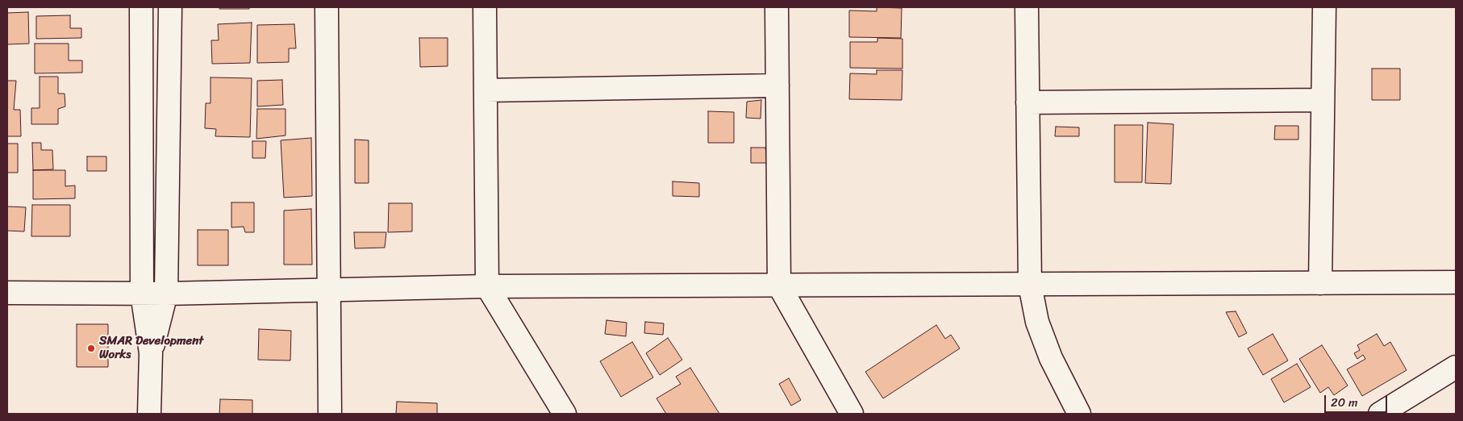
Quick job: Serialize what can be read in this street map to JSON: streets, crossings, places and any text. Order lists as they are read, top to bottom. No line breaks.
{"places":["SMAR Development Works"],"scale_bar":"20 m"}
